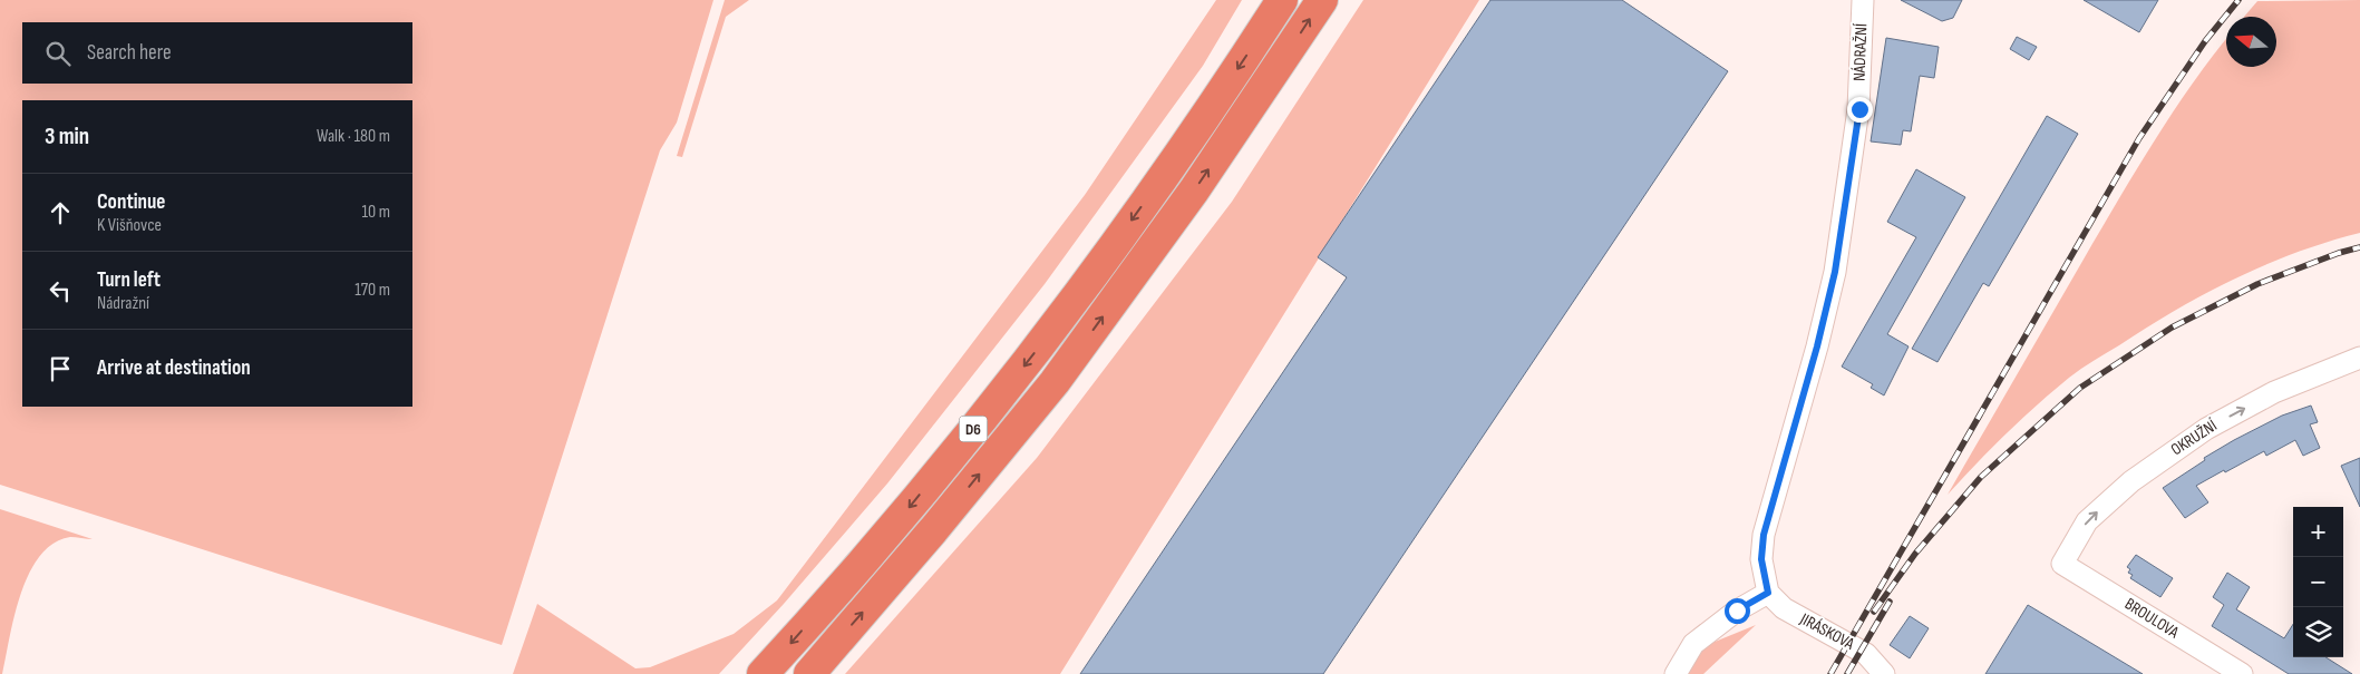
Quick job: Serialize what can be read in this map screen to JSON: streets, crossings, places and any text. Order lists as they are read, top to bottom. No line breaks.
{"streets":{"highway":["D6"],"street":["NÁDRAŽNÍ","OKRUŽNÍ","BROULOVA","JIRÁSKOVA"]},"crossings":[["NÁDRAŽNÍ","JIRÁSKOVA"],["OKRUŽNÍ","BROULOVA"]],"one_way":["OKRUŽNÍ"],"north":"left","page":{"search":"Search here","heading":["3 min","Walk · 180 m"],"list":[["Continue","K Višňovce","10 m"],["Turn left","Nádražní","170 m"],"Arrive at destination"],"map_buttons":["+","−"]}}
